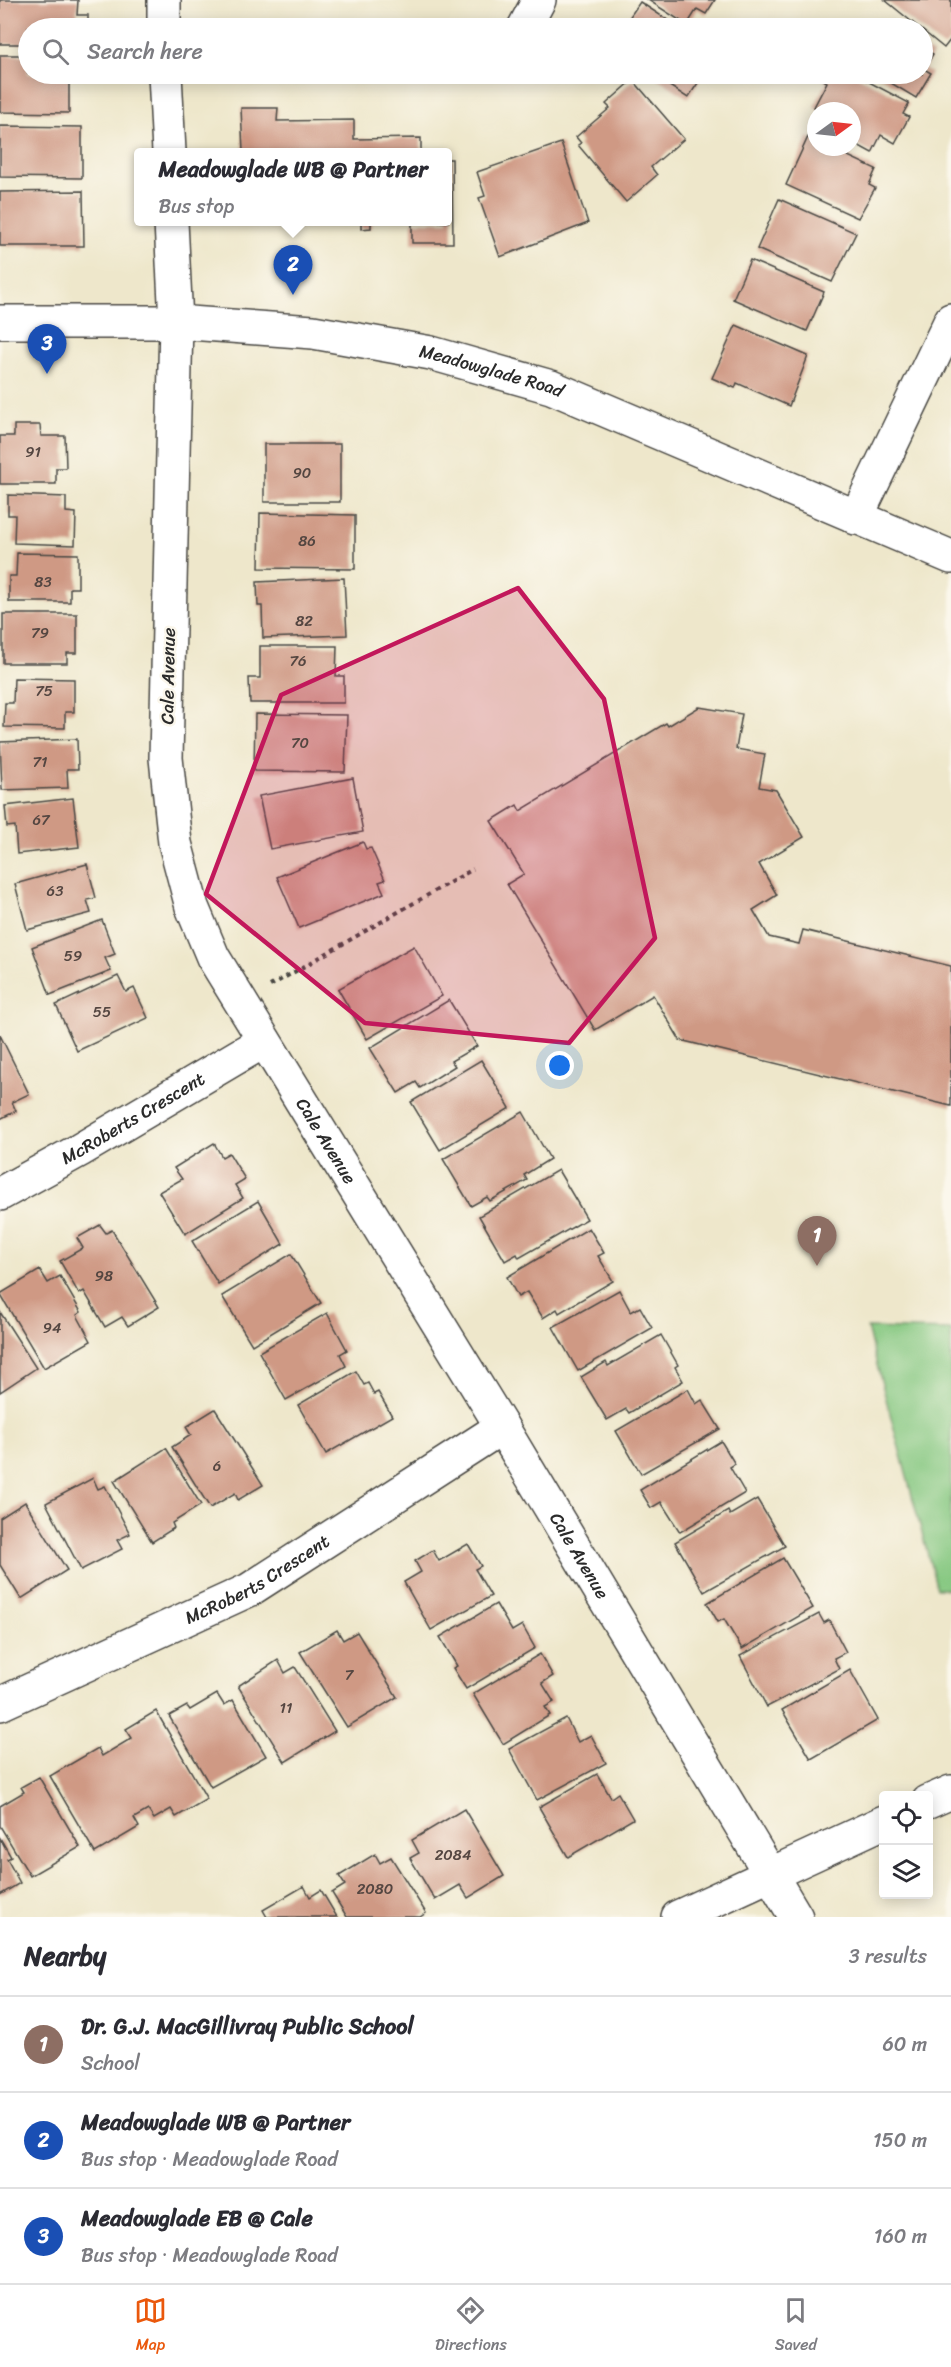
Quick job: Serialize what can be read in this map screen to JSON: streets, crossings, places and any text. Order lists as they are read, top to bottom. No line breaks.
{"streets":{"street":["Meadowglade Road","Cale Avenue","McRoberts Crescent"]},"crossings":[["Meadowglade Road","Cale Avenue"],["Cale Avenue","McRoberts Crescent"]],"house_numbers":["91","90","86","83","82","79","76","75","70","71","67","63","59","55","98","94","6","7","11","2084","2080"],"north":"right","page":{"search":"Search here","popup":["Meadowglade WB @ Partner","Bus stop"],"pins":["2","3","1"],"heading":["Nearby","3 results"],"list":[{"mark":"1","name":"Dr. G.J. MacGillivray Public School","note":"School","value":"60 m"},{"mark":"2","name":"Meadowglade WB @ Partner","note":"Bus stop · Meadowglade Road","value":"150 m"},{"mark":"3","name":"Meadowglade EB @ Cale","note":"Bus stop · Meadowglade Road","value":"160 m"}],"nav":["Map","Directions","Saved"]}}
